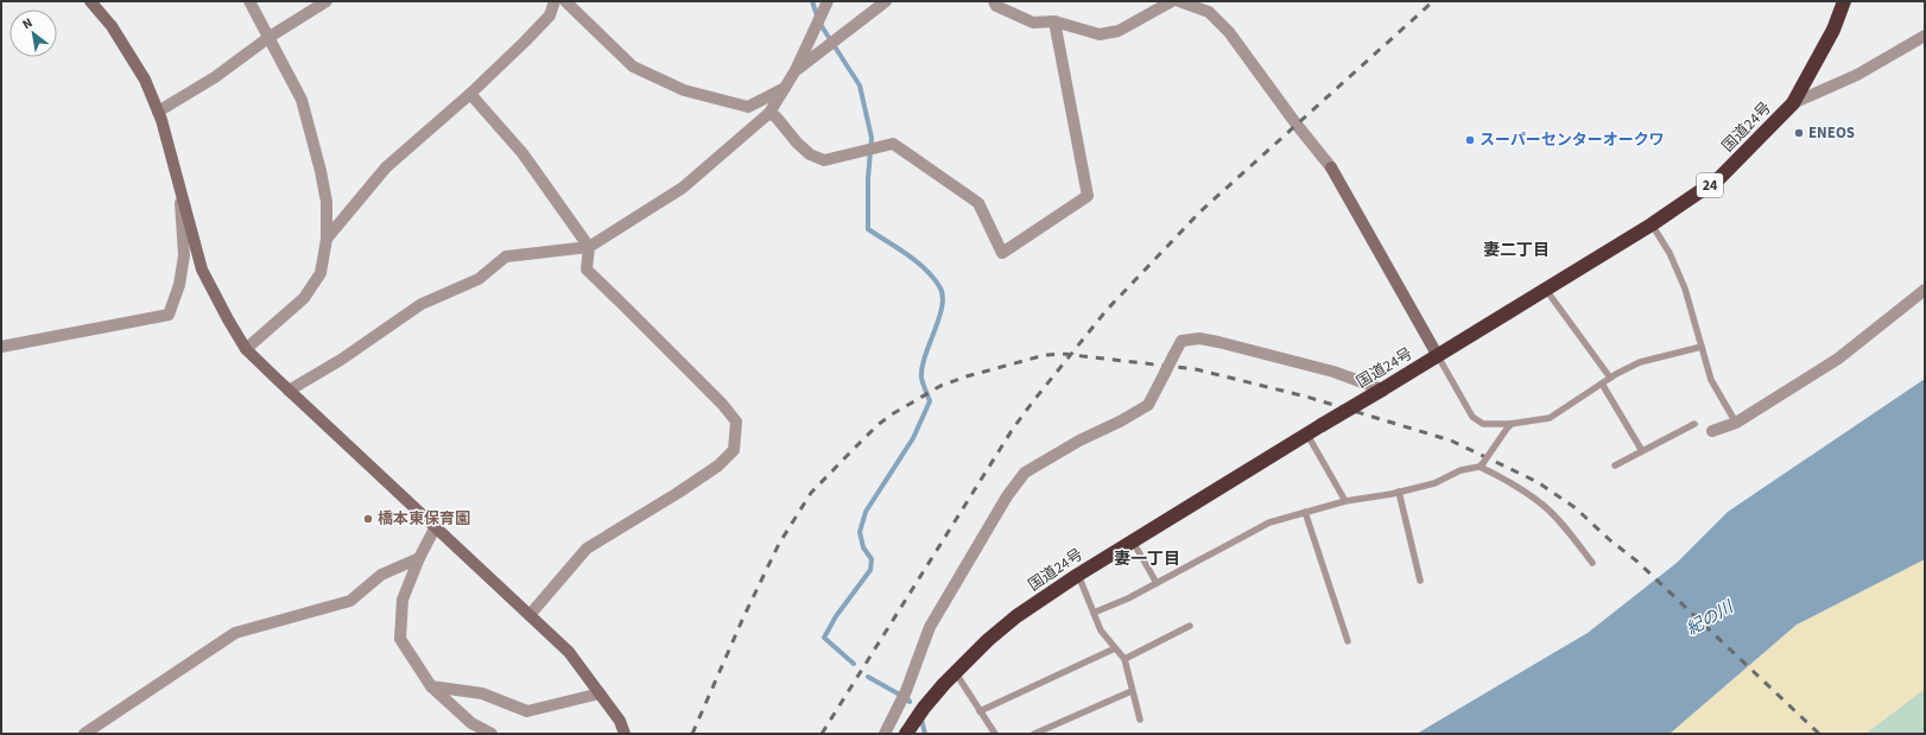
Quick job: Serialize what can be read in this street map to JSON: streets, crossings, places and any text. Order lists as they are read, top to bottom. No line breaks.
{"streets":{"highway":["国道24号","24"]},"districts":["妻二丁目","妻一丁目"],"water":["紀の川"],"places":["ENEOS","スーパーセンターオークワ","橋本東保育園"],"north":"top left"}
